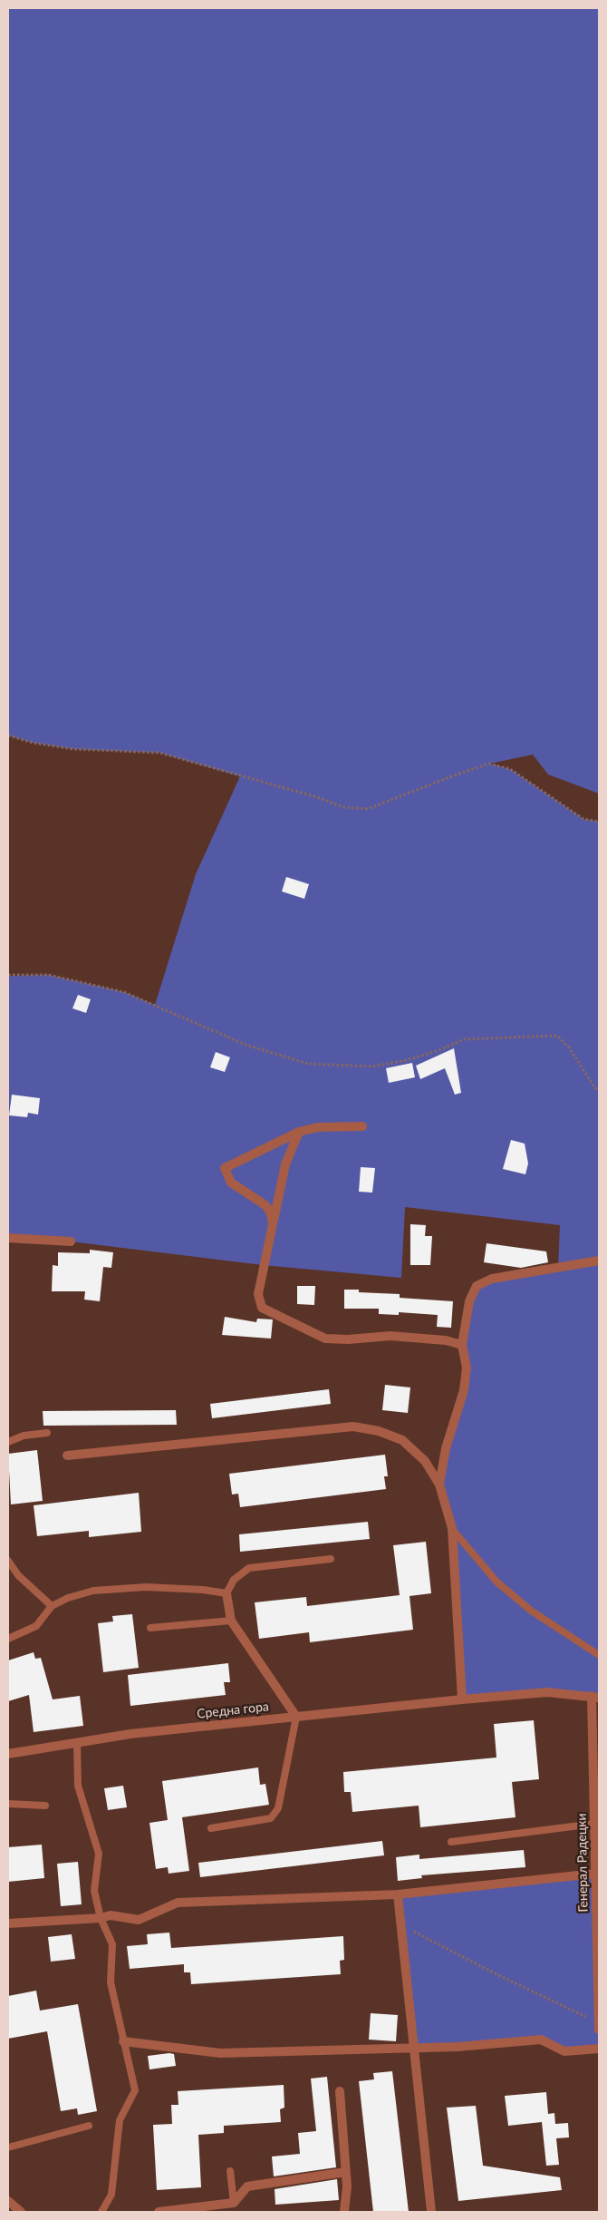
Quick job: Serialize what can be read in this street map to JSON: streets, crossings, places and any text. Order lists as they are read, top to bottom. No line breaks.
{"streets":{"street":["Средна гора","Генерал Радецки"]},"crossings":[["Средна гора","Генерал Радецки"]]}
